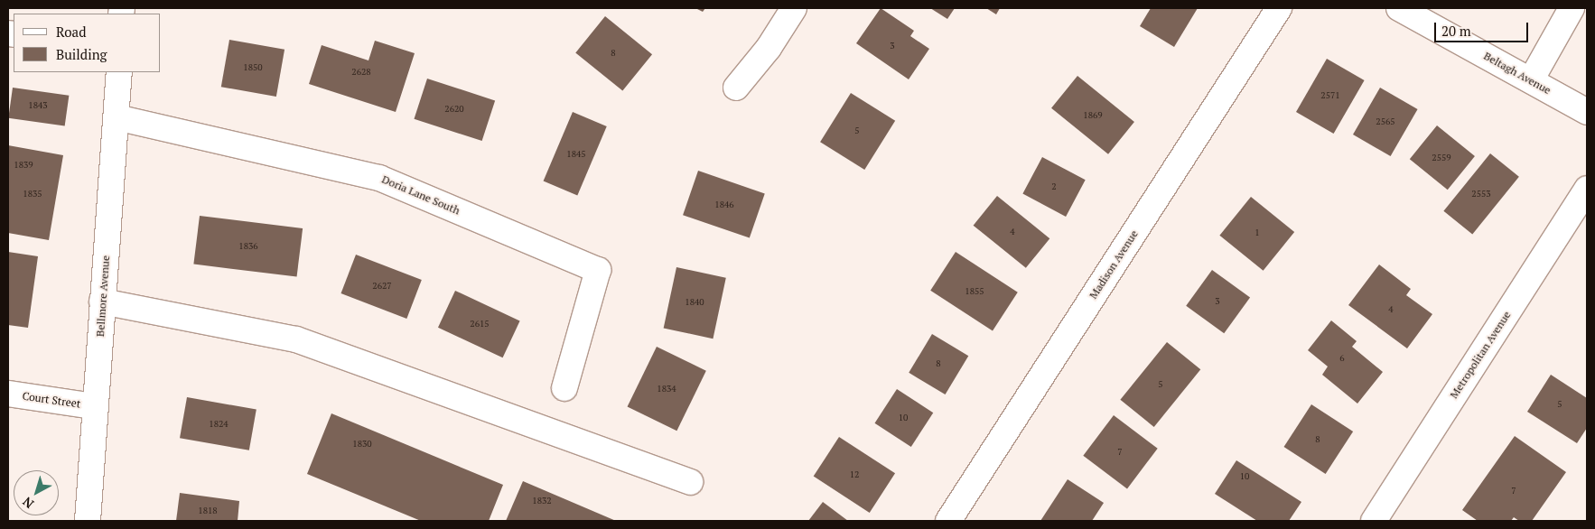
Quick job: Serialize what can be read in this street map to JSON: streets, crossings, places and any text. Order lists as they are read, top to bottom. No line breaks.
{"streets":{"street":["Beltagh Avenue","Doria Lane South","Madison Avenue","Bellmore Avenue","Metropolitan Avenue","Court Street"]},"crossings":[["Doria Lane South","Bellmore Avenue"],["Bellmore Avenue","Court Street"]],"house_numbers":["3","8","1850","2628","2571","1843","2620","1869","2565","5","1845","2559","1839","2","1835","2553","1846","4","1","1836","2627","1855","3","1840","4","2615","6","8","5","1834","5","10","1824","8","1830","7","12","10","7","1832","1818"],"legend":["Road","Building"],"scale_bar":"20 m","north":"bottom left"}
